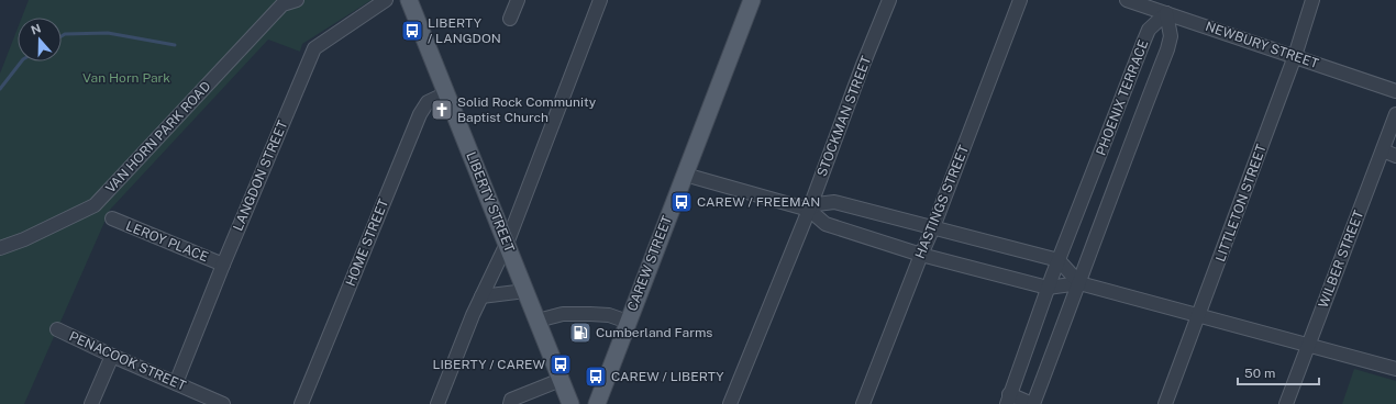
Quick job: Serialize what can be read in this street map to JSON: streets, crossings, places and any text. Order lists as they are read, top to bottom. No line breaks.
{"streets":{"main road":["LIBERTY STREET","CAREW STREET"],"street":["NEWBURY STREET","PHOENIX TERRACE","STOCKMAN STREET","VAN HORN PARK ROAD","LANGDON STREET","HASTINGS STREET","LITTLETON STREET","LEROY PLACE","HOME STREET","WILBER STREET","PENACOOK STREET"]},"crossings":[["NEWBURY STREET","PHOENIX TERRACE"],["NEWBURY STREET","LITTLETON STREET"],["LANGDON STREET","LEROY PLACE"],["LANGDON STREET","PENACOOK STREET"],["LIBERTY STREET","HOME STREET"]],"parks":["Van Horn Park"],"places":{"bus stop":["LIBERTY / LANGDON","CAREW / FREEMAN","LIBERTY / CAREW","CAREW / LIBERTY"],"church":["Solid Rock Community Baptist Church"],"fuel station":["Cumberland Farms"]},"scale_bar":"50 m","north":"top"}
